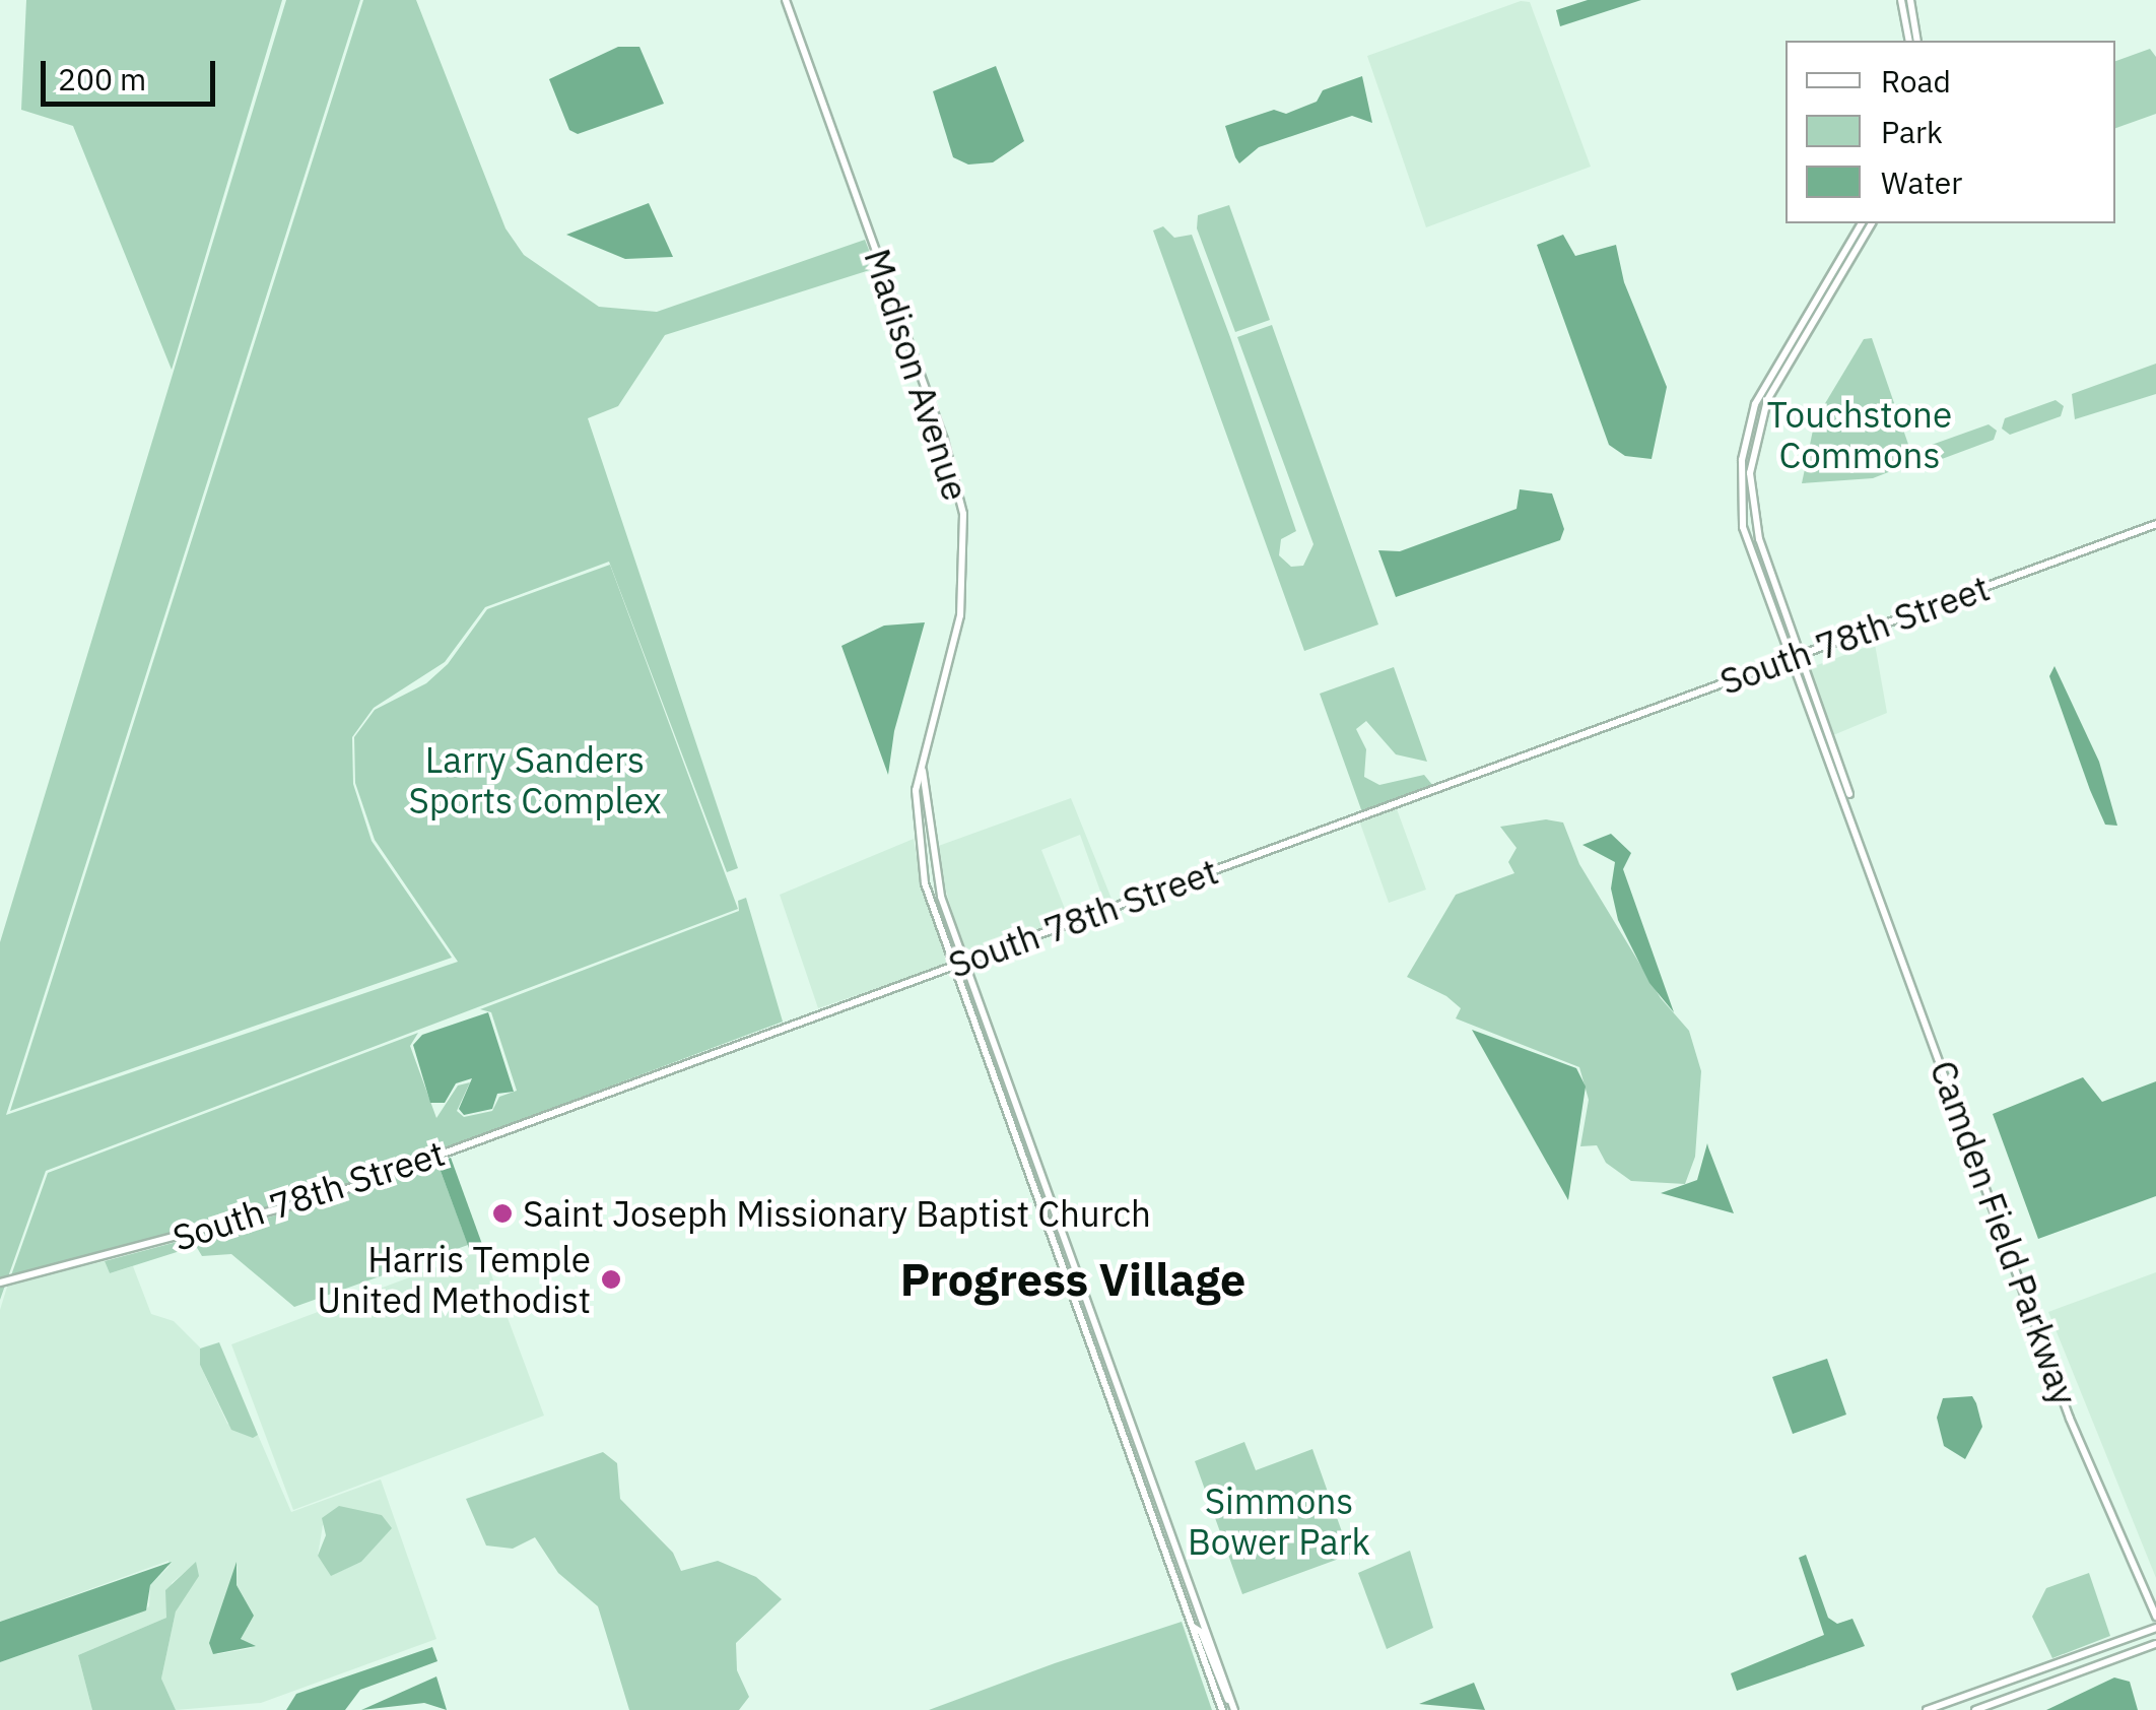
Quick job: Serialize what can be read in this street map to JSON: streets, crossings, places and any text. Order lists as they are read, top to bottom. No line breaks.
{"streets":{"street":["Madison Avenue","South 78th Street","Camden Field Parkway"]},"crossings":[["Madison Avenue","South 78th Street"],["South 78th Street","Camden Field Parkway"]],"districts":["Progress Village"],"parks":["Touchstone Commons","Larry Sanders Sports Complex","Simmons Bower Park"],"places":["Saint Joseph Missionary Baptist Church","Harris Temple United Methodist"],"legend":["Road","Park","Water"],"scale_bar":"200 m"}
